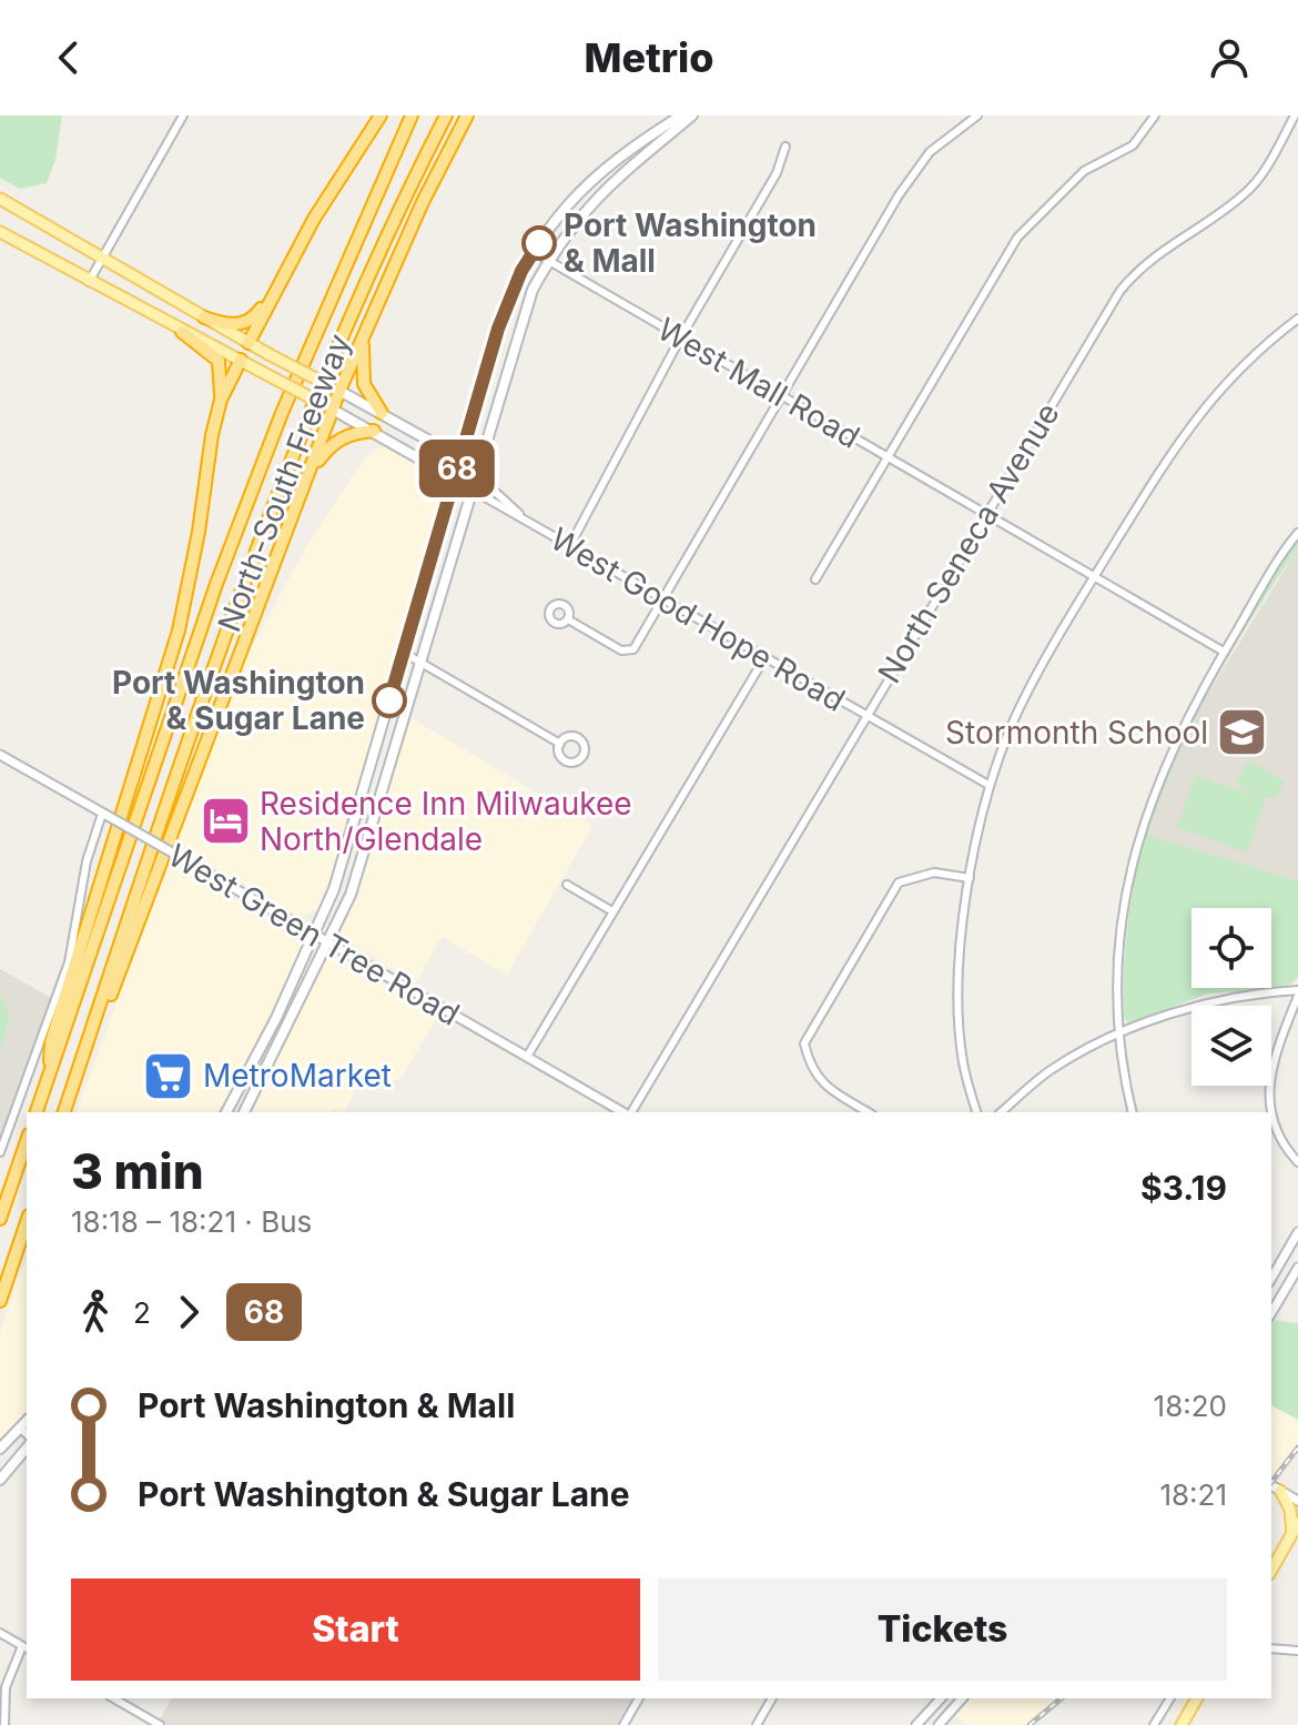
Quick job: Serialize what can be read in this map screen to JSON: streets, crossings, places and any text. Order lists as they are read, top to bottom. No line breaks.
{"streets":{"highway":["North-South Freeway"],"main road":["West Good Hope Road"],"street":["West Mall Road","North Seneca Avenue","West Green Tree Road"]},"crossings":[["West Mall Road","North Seneca Avenue"],["North Seneca Avenue","West Good Hope Road"]],"places":{"other":["Port Washington & Mall","Port Washington & Sugar Lane"],"school or university":["Stormonth School"],"hotel":["Residence Inn Milwaukee North/Glendale"],"supermarket":["MetroMarket"]},"lines":["bus line 68"],"page":{"header":"Metrio","on_map":"68","heading":["3 min","18:18 – 18:21 · Bus","$3.19"],"legs":["2","68"],"list":[{"name":"Port Washington & Mall","value":"18:20"},{"name":"Port Washington & Sugar Lane","value":"18:21"}],"buttons":["Start","Tickets"]}}
